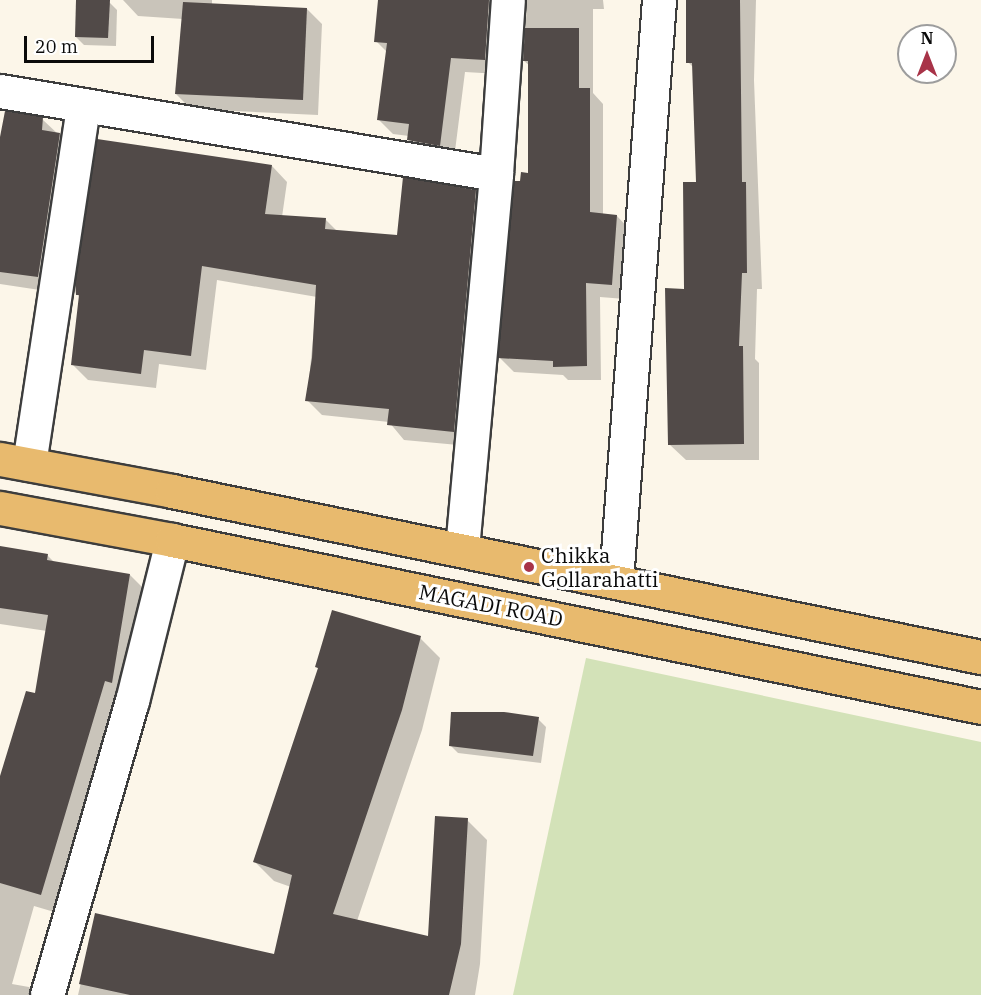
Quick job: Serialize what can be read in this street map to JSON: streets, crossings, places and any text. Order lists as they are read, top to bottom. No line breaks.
{"streets":{"main road":["MAGADI ROAD"]},"places":["Chikka Gollarahatti"],"scale_bar":"20 m","north":"top"}
